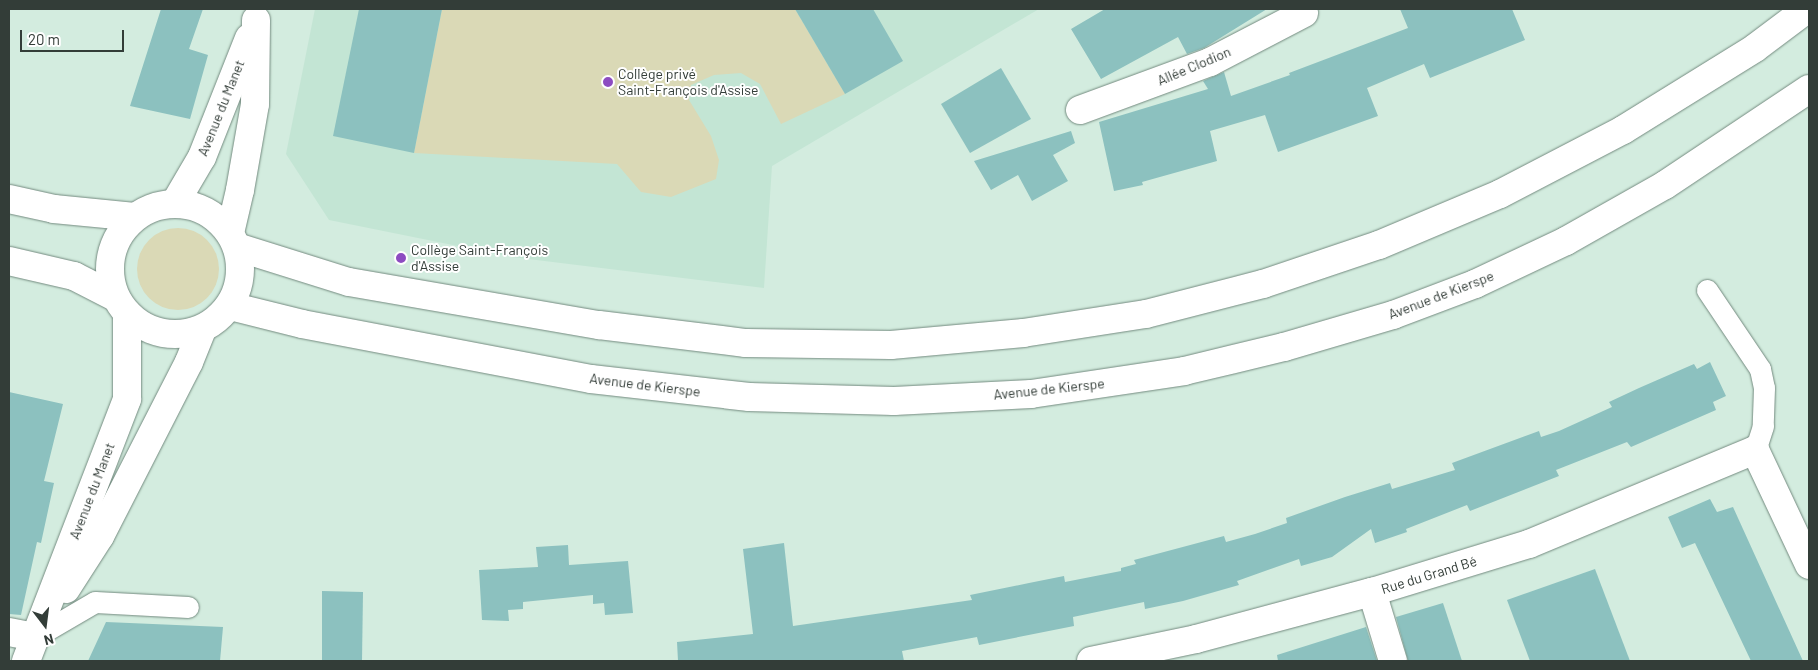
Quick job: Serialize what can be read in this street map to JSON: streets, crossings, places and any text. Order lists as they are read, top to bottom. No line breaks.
{"streets":{"main road":["Allée Clodion","Avenue du Manet","Avenue de Kierspe","Rue du Grand Bé"]},"crossings":[["Avenue du Manet","Avenue de Kierspe"]],"places":["Collège privé Saint-François d'Assise","Collège Saint-François d'Assise"],"scale_bar":"20 m","north":"bottom"}
